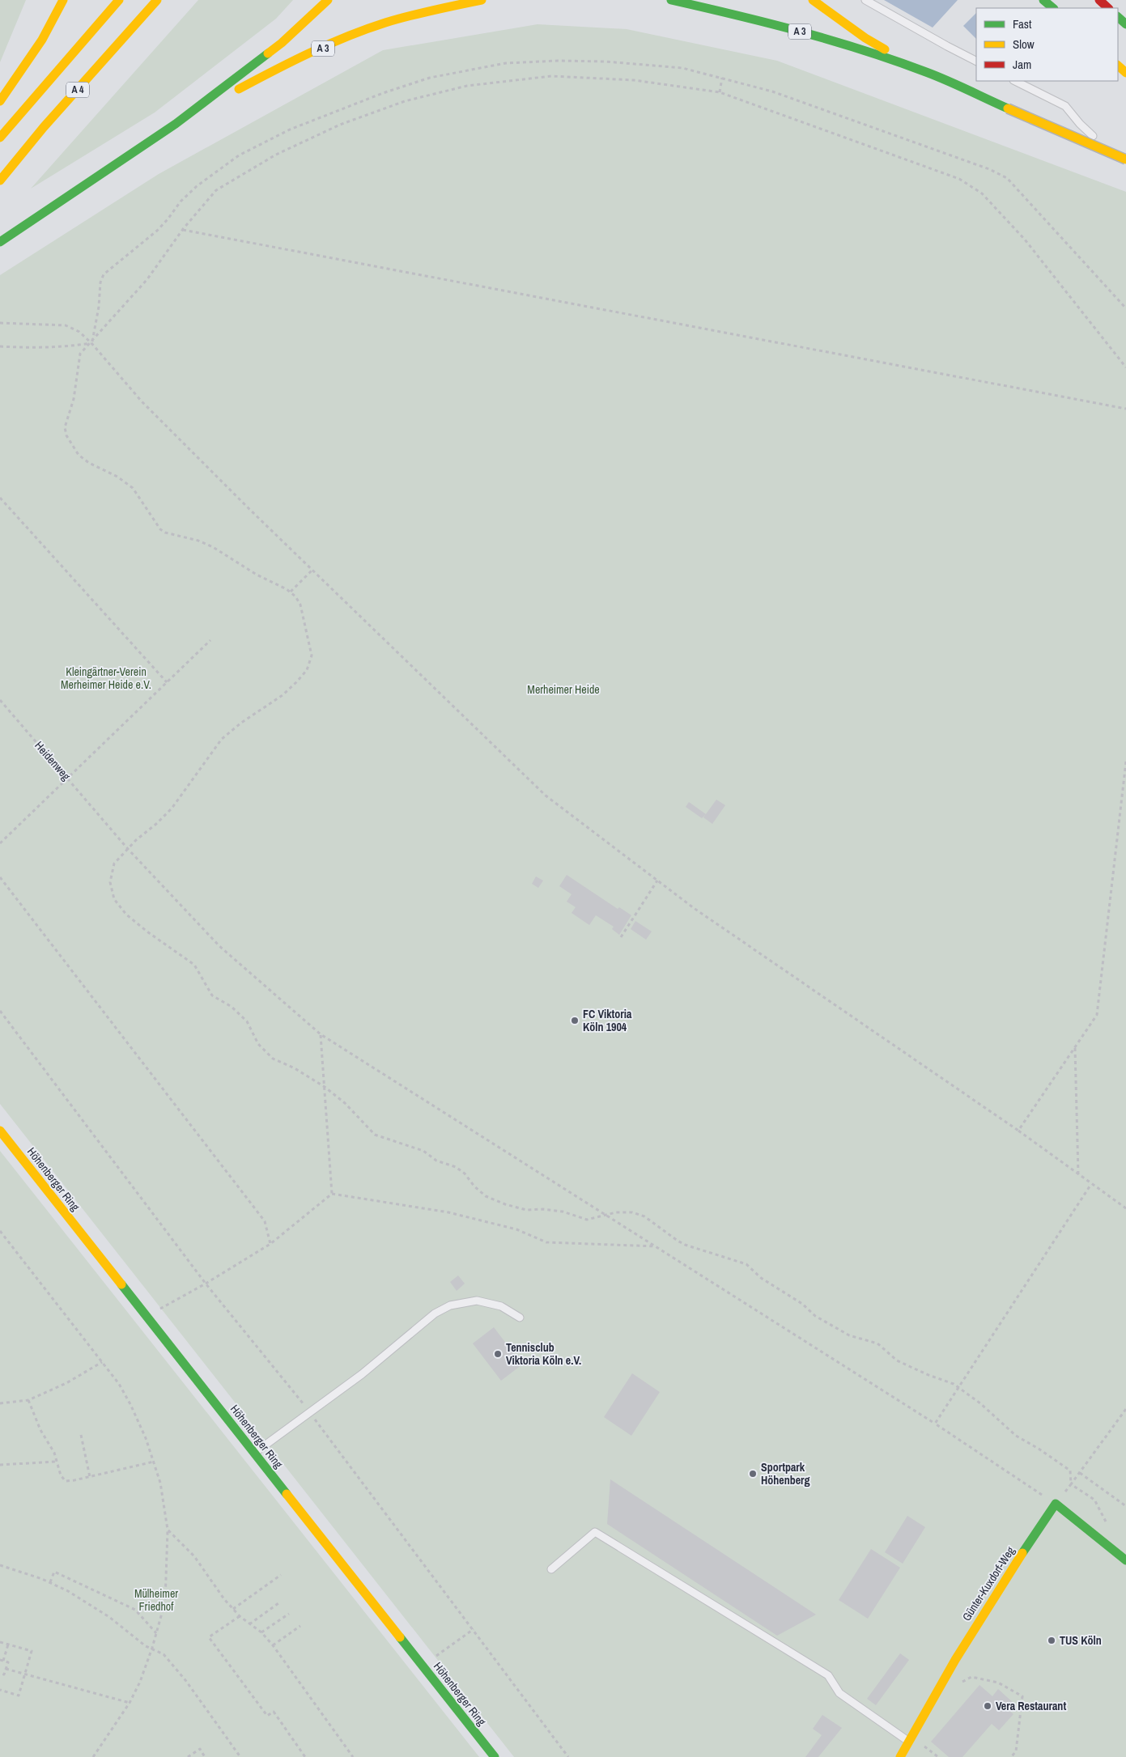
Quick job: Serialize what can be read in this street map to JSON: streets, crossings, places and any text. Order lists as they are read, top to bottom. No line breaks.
{"streets":{"main road":["A 3","A 4","Höhenberger Ring","Günter-Kuxdorf-Weg"],"path":["Heidenweg"]},"crossings":[["Heidenweg","Günter-Kuxdorf-Weg"]],"parks":["Kleingärtner-Verein Merheimer Heide e.V.","Merheimer Heide","Mülheimer Friedhof"],"places":["FC Viktoria Köln 1904","Tennisclub Viktoria Köln e.V.","Sportpark Höhenberg","TUS Köln","Vera Restaurant"],"legend":["Fast","Slow","Jam"]}
